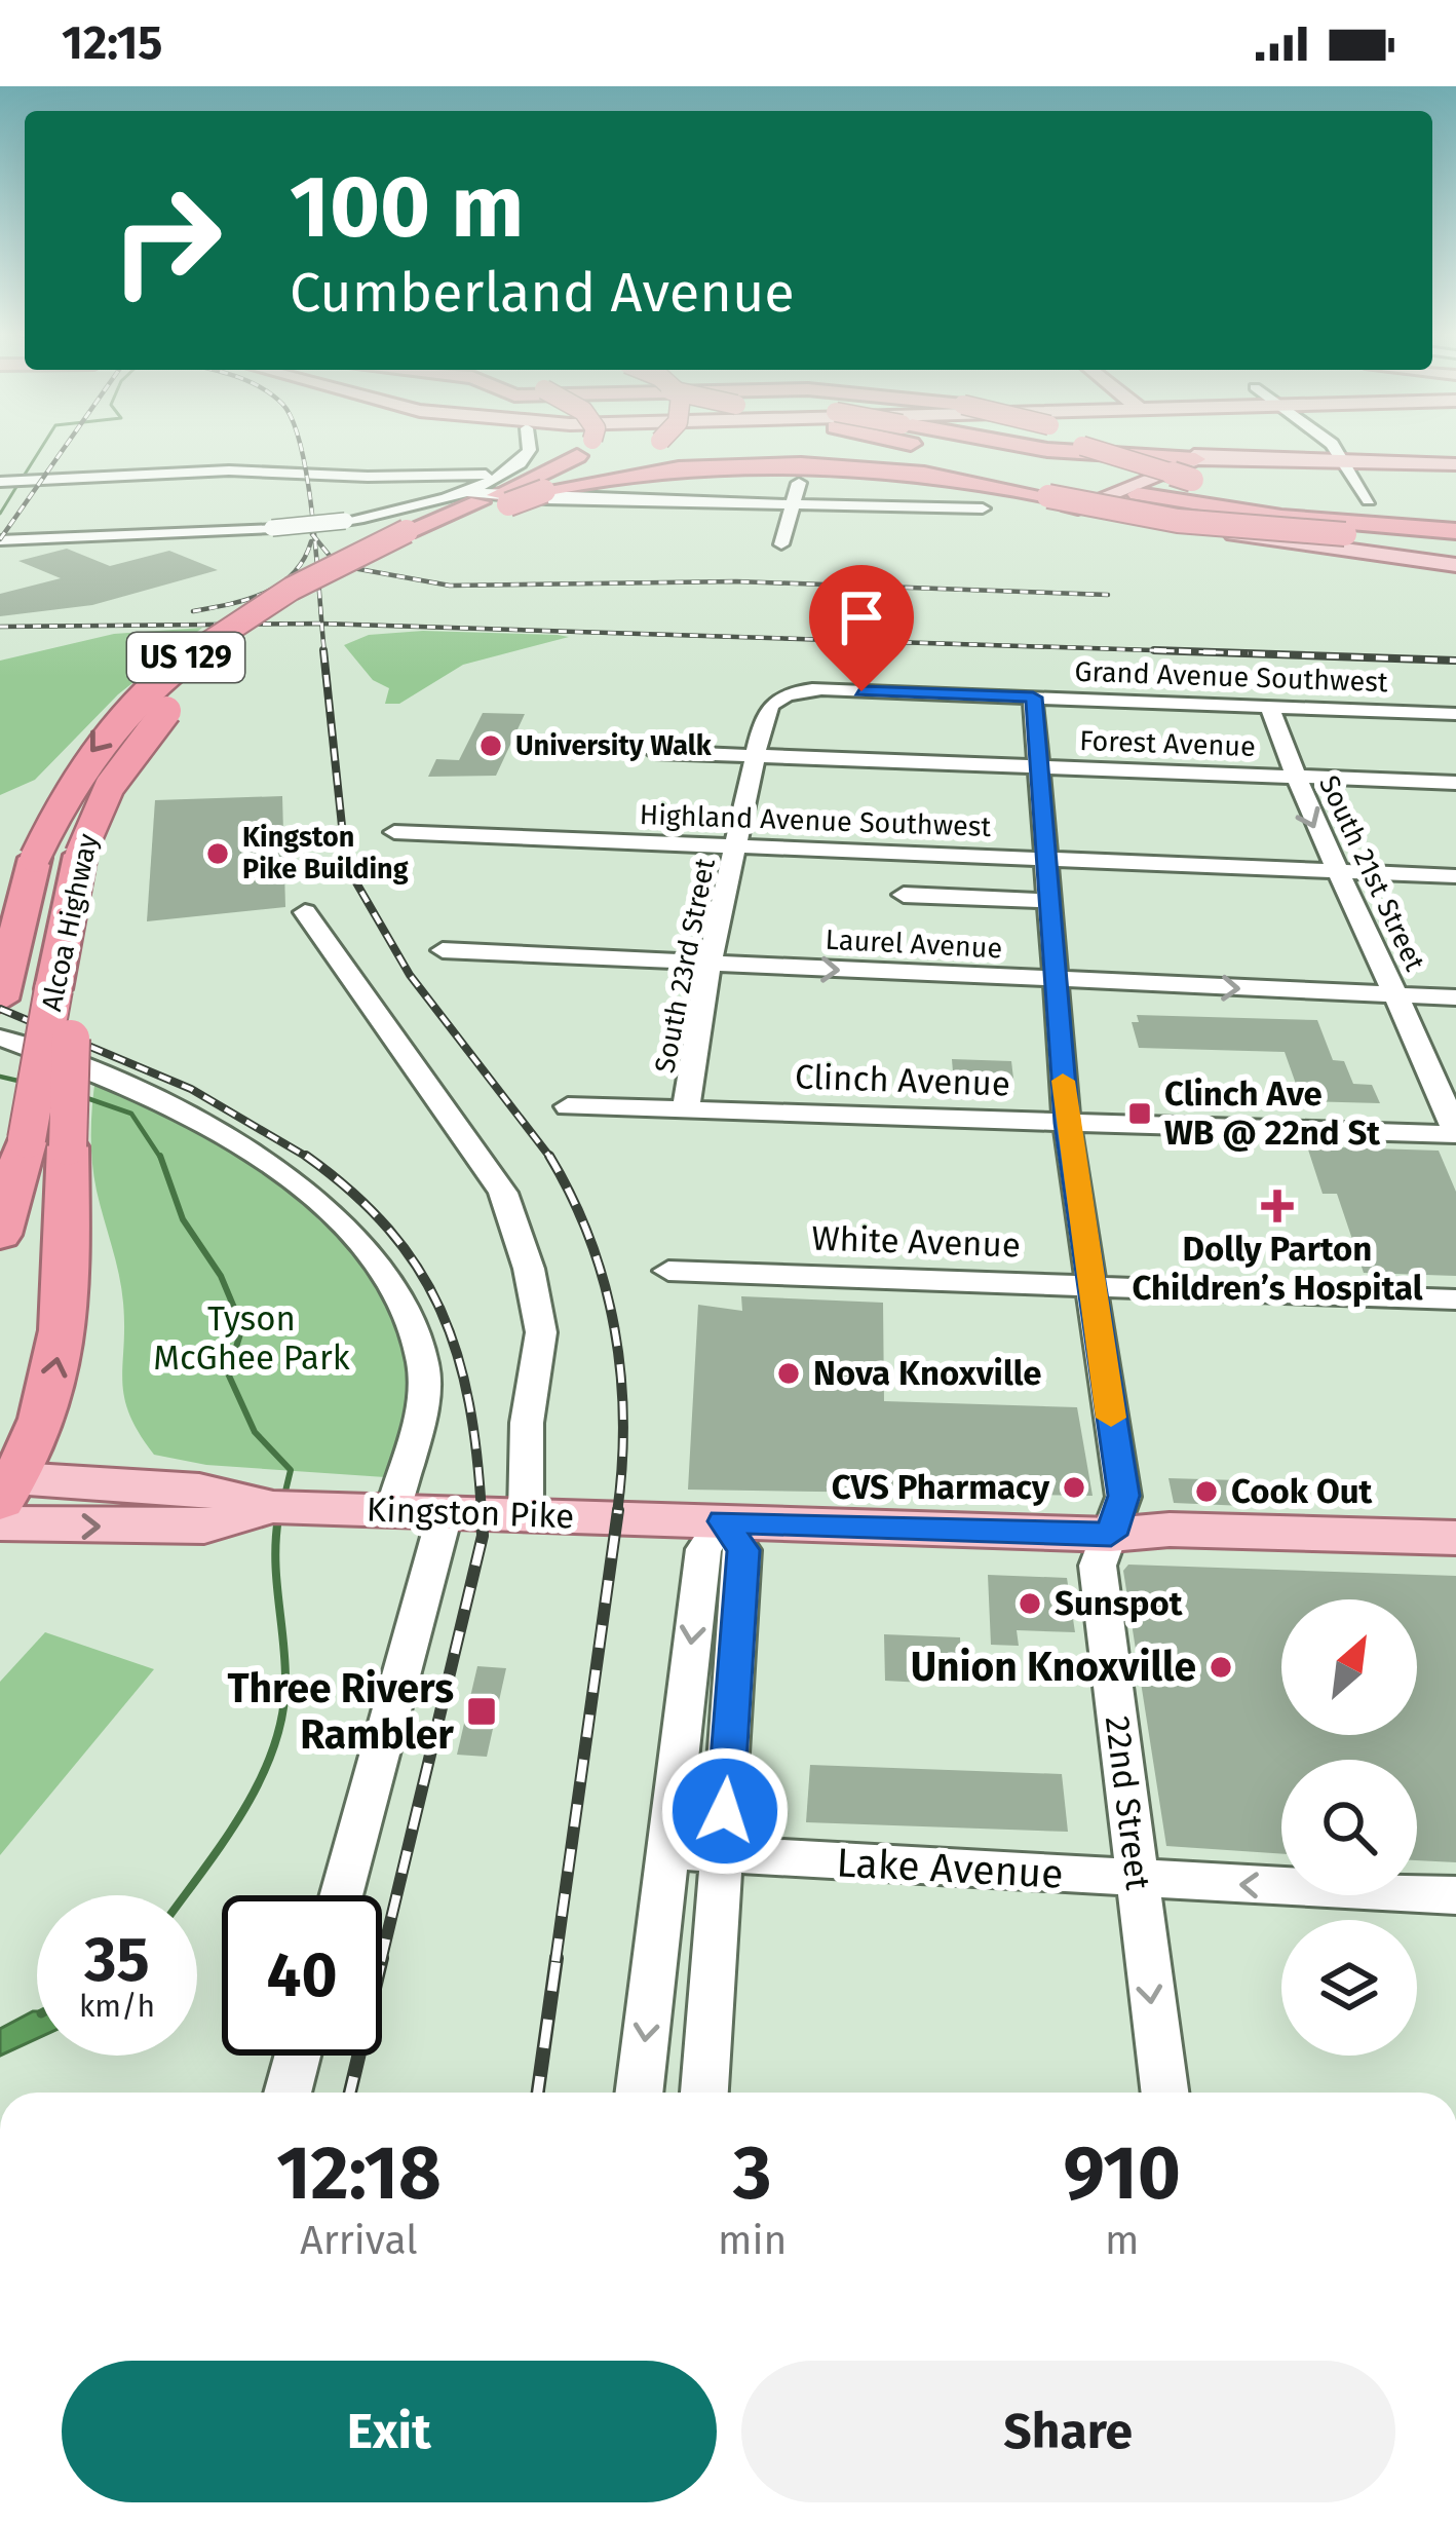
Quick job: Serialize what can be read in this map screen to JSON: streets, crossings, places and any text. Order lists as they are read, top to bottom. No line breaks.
{"streets":{"highway":["US 129","Alcoa Highway"],"main road":["Kingston Pike"],"street":["Grand Avenue Southwest","Forest Avenue","Highland Avenue Southwest","South 21st Street","Laurel Avenue","South 23rd Street","Clinch Avenue","White Avenue","22nd Street","Lake Avenue"]},"crossings":[["Grand Avenue Southwest","South 21st Street"],["Grand Avenue Southwest","South 23rd Street"],["Grand Avenue Southwest","22nd Street"],["Forest Avenue","South 21st Street"],["Forest Avenue","South 23rd Street"],["Forest Avenue","22nd Street"],["Highland Avenue Southwest","South 21st Street"],["Highland Avenue Southwest","South 23rd Street"],["Highland Avenue Southwest","22nd Street"],["South 21st Street","Laurel Avenue"],["South 21st Street","Clinch Avenue"],["Laurel Avenue","South 23rd Street"],["Laurel Avenue","22nd Street"],["South 23rd Street","Clinch Avenue"],["Clinch Avenue","22nd Street"],["White Avenue","22nd Street"],["Kingston Pike","22nd Street"],["22nd Street","Lake Avenue"]],"one_way":["Laurel Avenue","Lake Avenue"],"parks":["Tyson McGhee Park"],"places":{"other":["University Walk","Kingston Pike Building","Nova Knoxville","CVS Pharmacy","Cook Out","Sunspot","Union Knoxville"],"transit":["Clinch Ave WB @ 22nd St","Three Rivers Rambler"],"health":["Dolly Parton Children’s Hospital"]},"north":"top right","page":{"status":"12:15","turn":["100 m","Cumberland Avenue"],"speed":"35 km/h","limit":"40","eta":["12:18","Arrival","3","min","910","m"],"buttons":["Exit","Share"]}}
